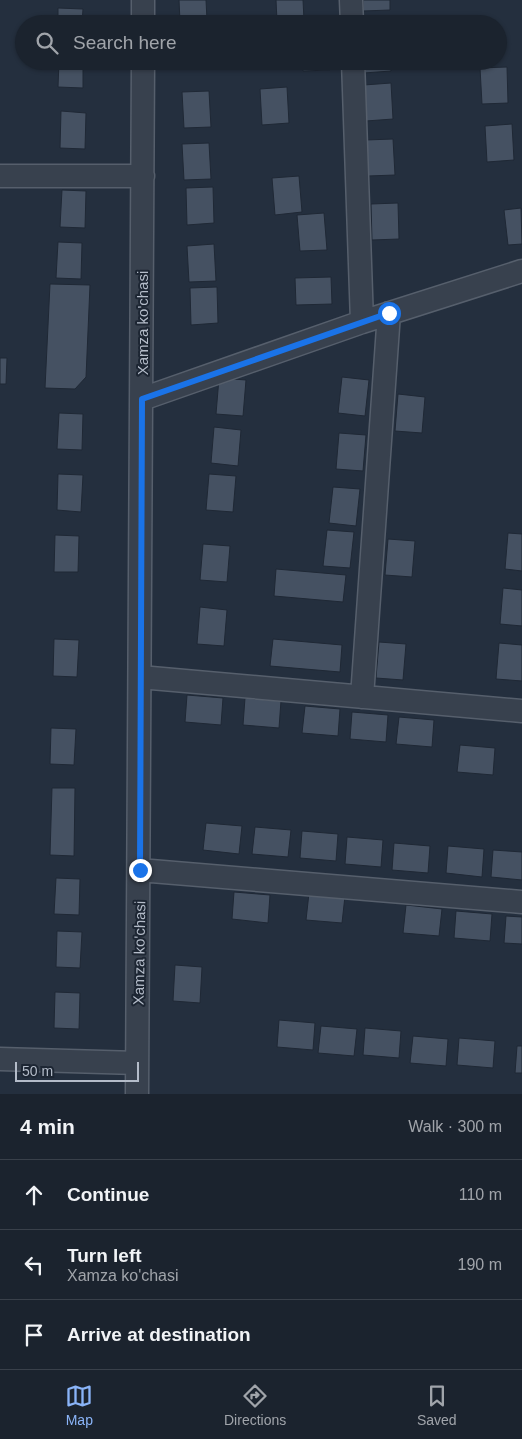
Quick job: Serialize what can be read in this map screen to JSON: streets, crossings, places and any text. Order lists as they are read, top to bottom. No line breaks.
{"streets":{"street":["Xamza ko'chasi"]},"scale_bar":"50 m","page":{"search":"Search here","scale":"50 m","heading":["4 min","Walk · 300 m"],"list":[["Continue","110 m"],["Turn left","Xamza ko'chasi","190 m"],"Arrive at destination"],"nav":["Map","Directions","Saved"]}}
